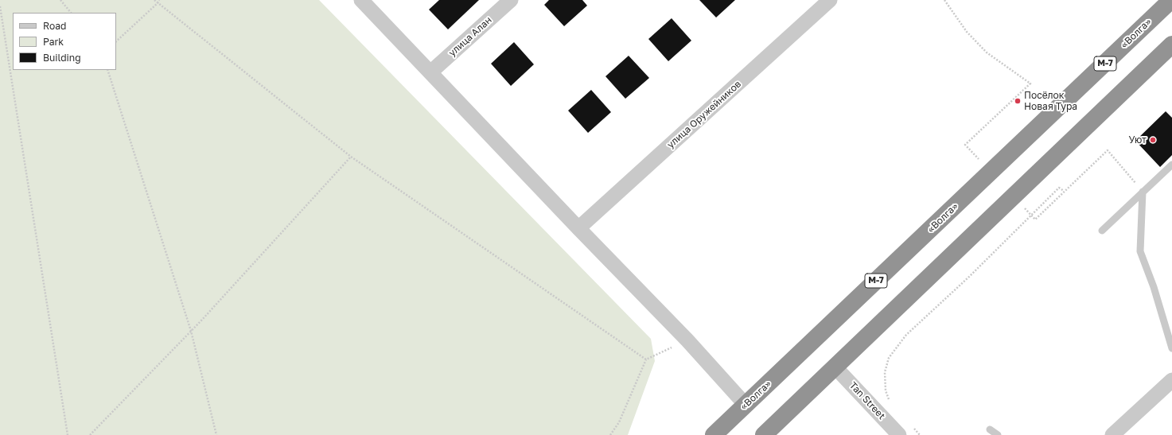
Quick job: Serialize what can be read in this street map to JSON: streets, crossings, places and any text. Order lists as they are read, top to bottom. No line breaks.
{"streets":{"highway":["«Волга»","М-7"],"street":["улица Алан","улица Оружейников","Tan Street"]},"places":["Посёлок Новая Тура","Уют"],"legend":["Road","Park","Building"]}
